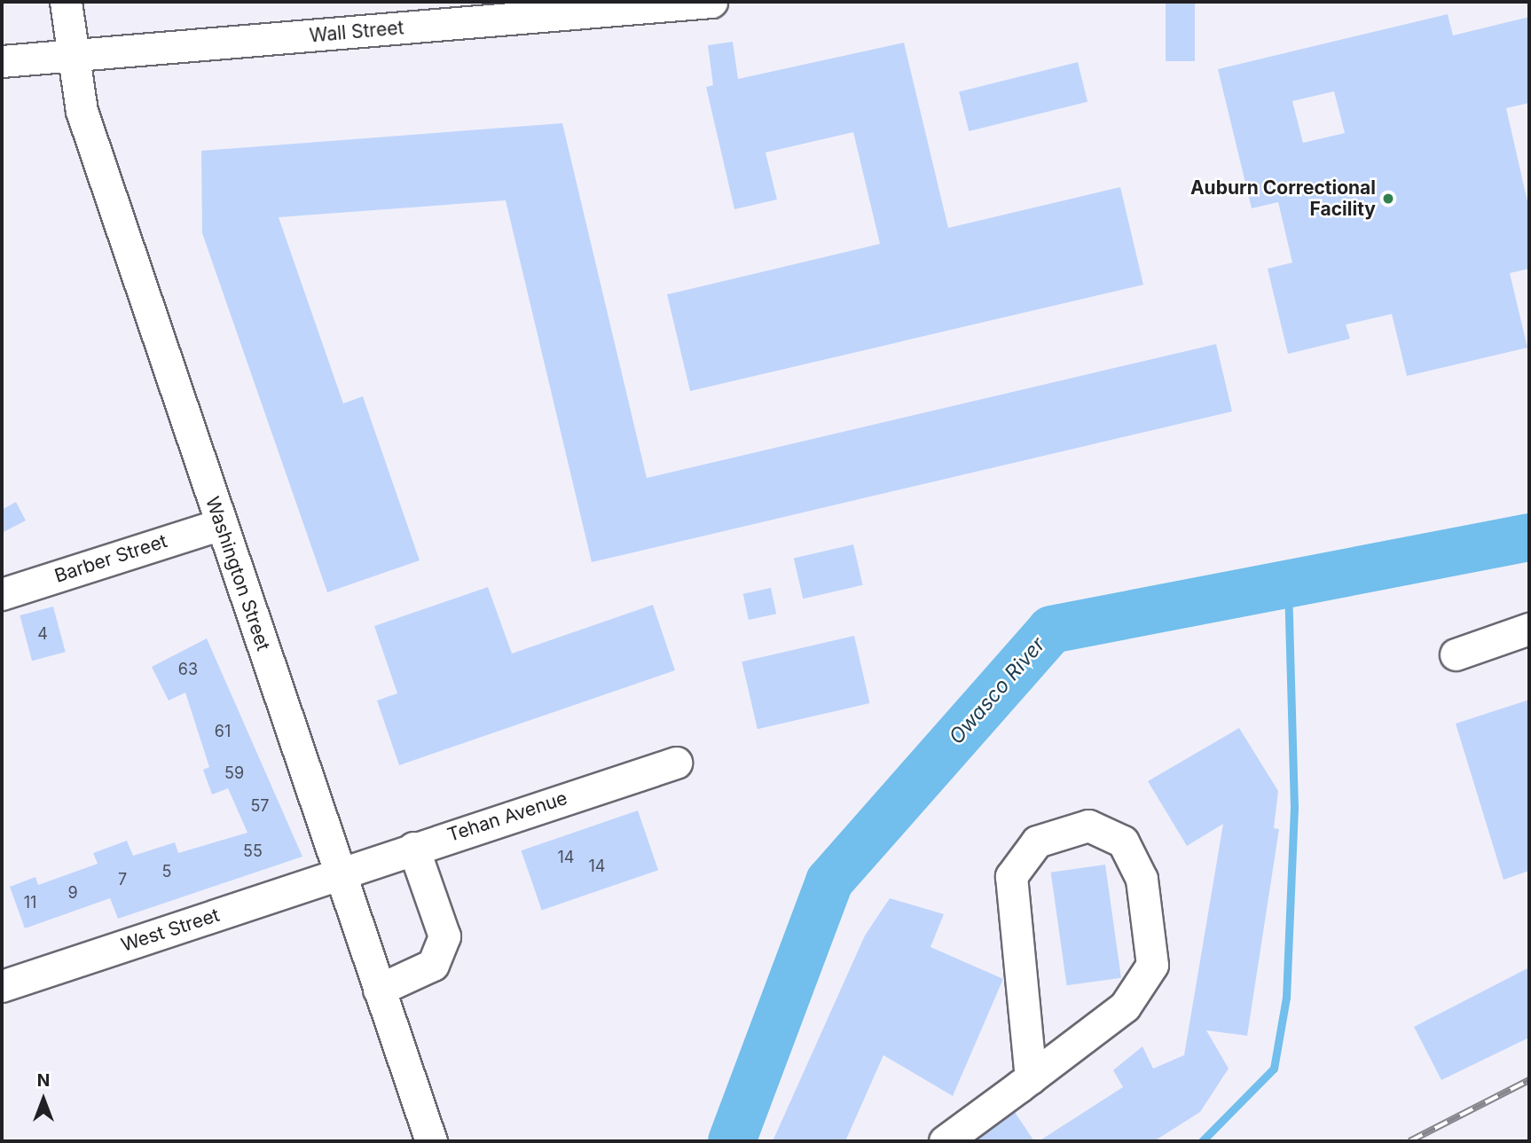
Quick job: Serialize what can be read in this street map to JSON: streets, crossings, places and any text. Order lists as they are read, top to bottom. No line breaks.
{"streets":{"street":["Wall Street","Barber Street","Washington Street","Tehan Avenue","West Street"]},"crossings":[["Wall Street","Washington Street"],["Barber Street","Washington Street"],["Washington Street","Tehan Avenue"],["Washington Street","West Street"],["Tehan Avenue","West Street"]],"water":["Owasco River"],"places":["Auburn Correctional Facility"],"house_numbers":["4","63","61","59","57","55","14","14","5","7","9","11"],"north":"top"}
